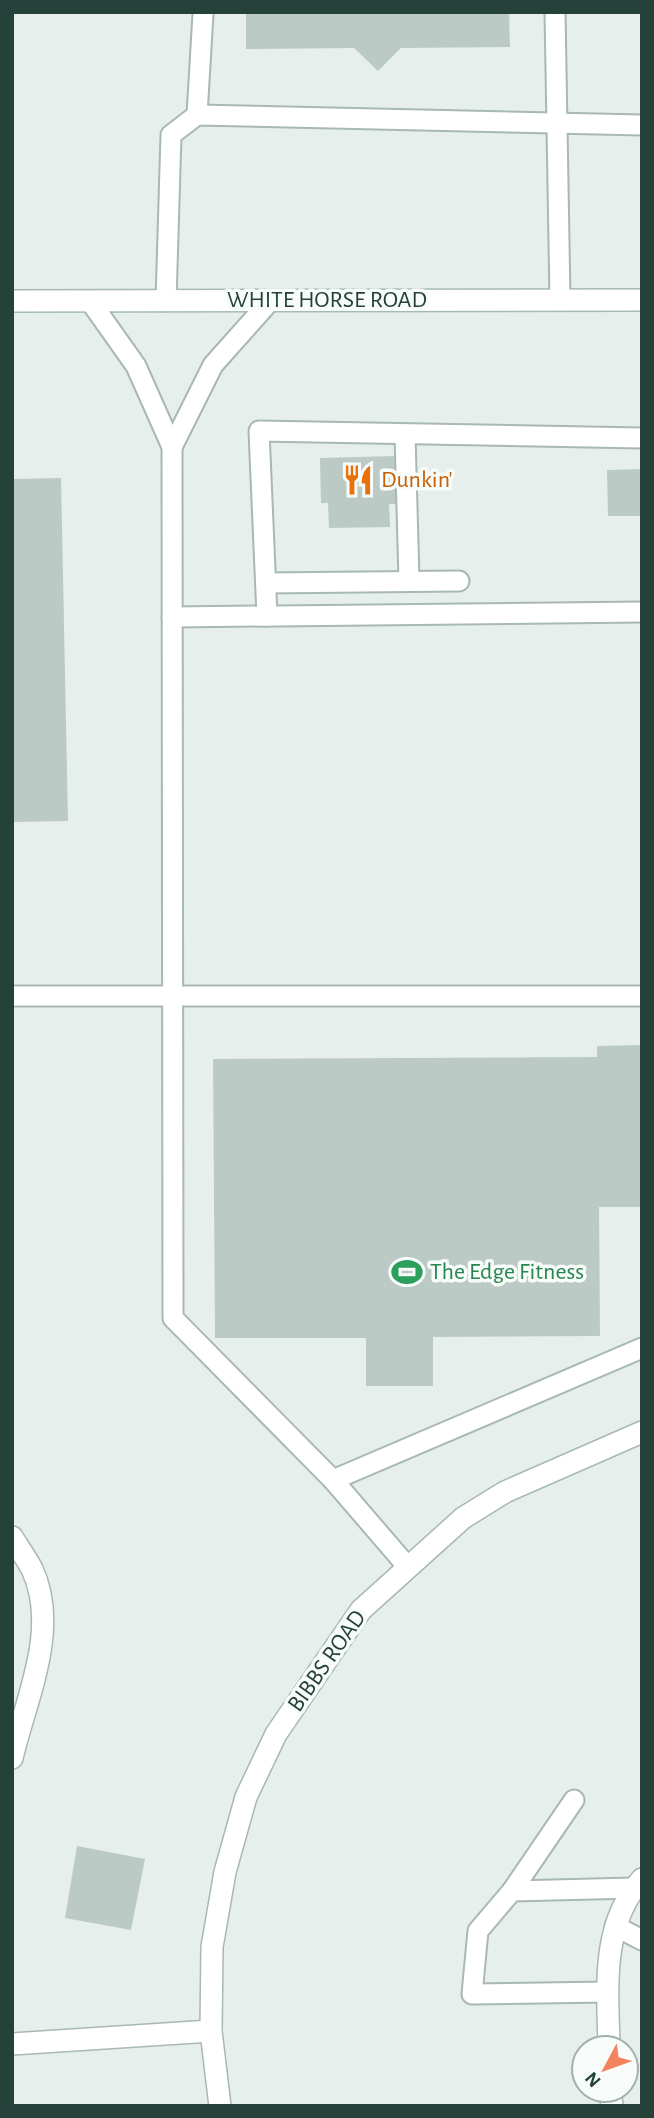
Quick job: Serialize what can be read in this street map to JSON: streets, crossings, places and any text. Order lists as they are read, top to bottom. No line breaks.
{"streets":{"street":["WHITE HORSE ROAD","BIBBS ROAD"]},"places":{"restaurant":["Dunkin'"],"sports":["The Edge Fitness"]},"north":"bottom left"}
